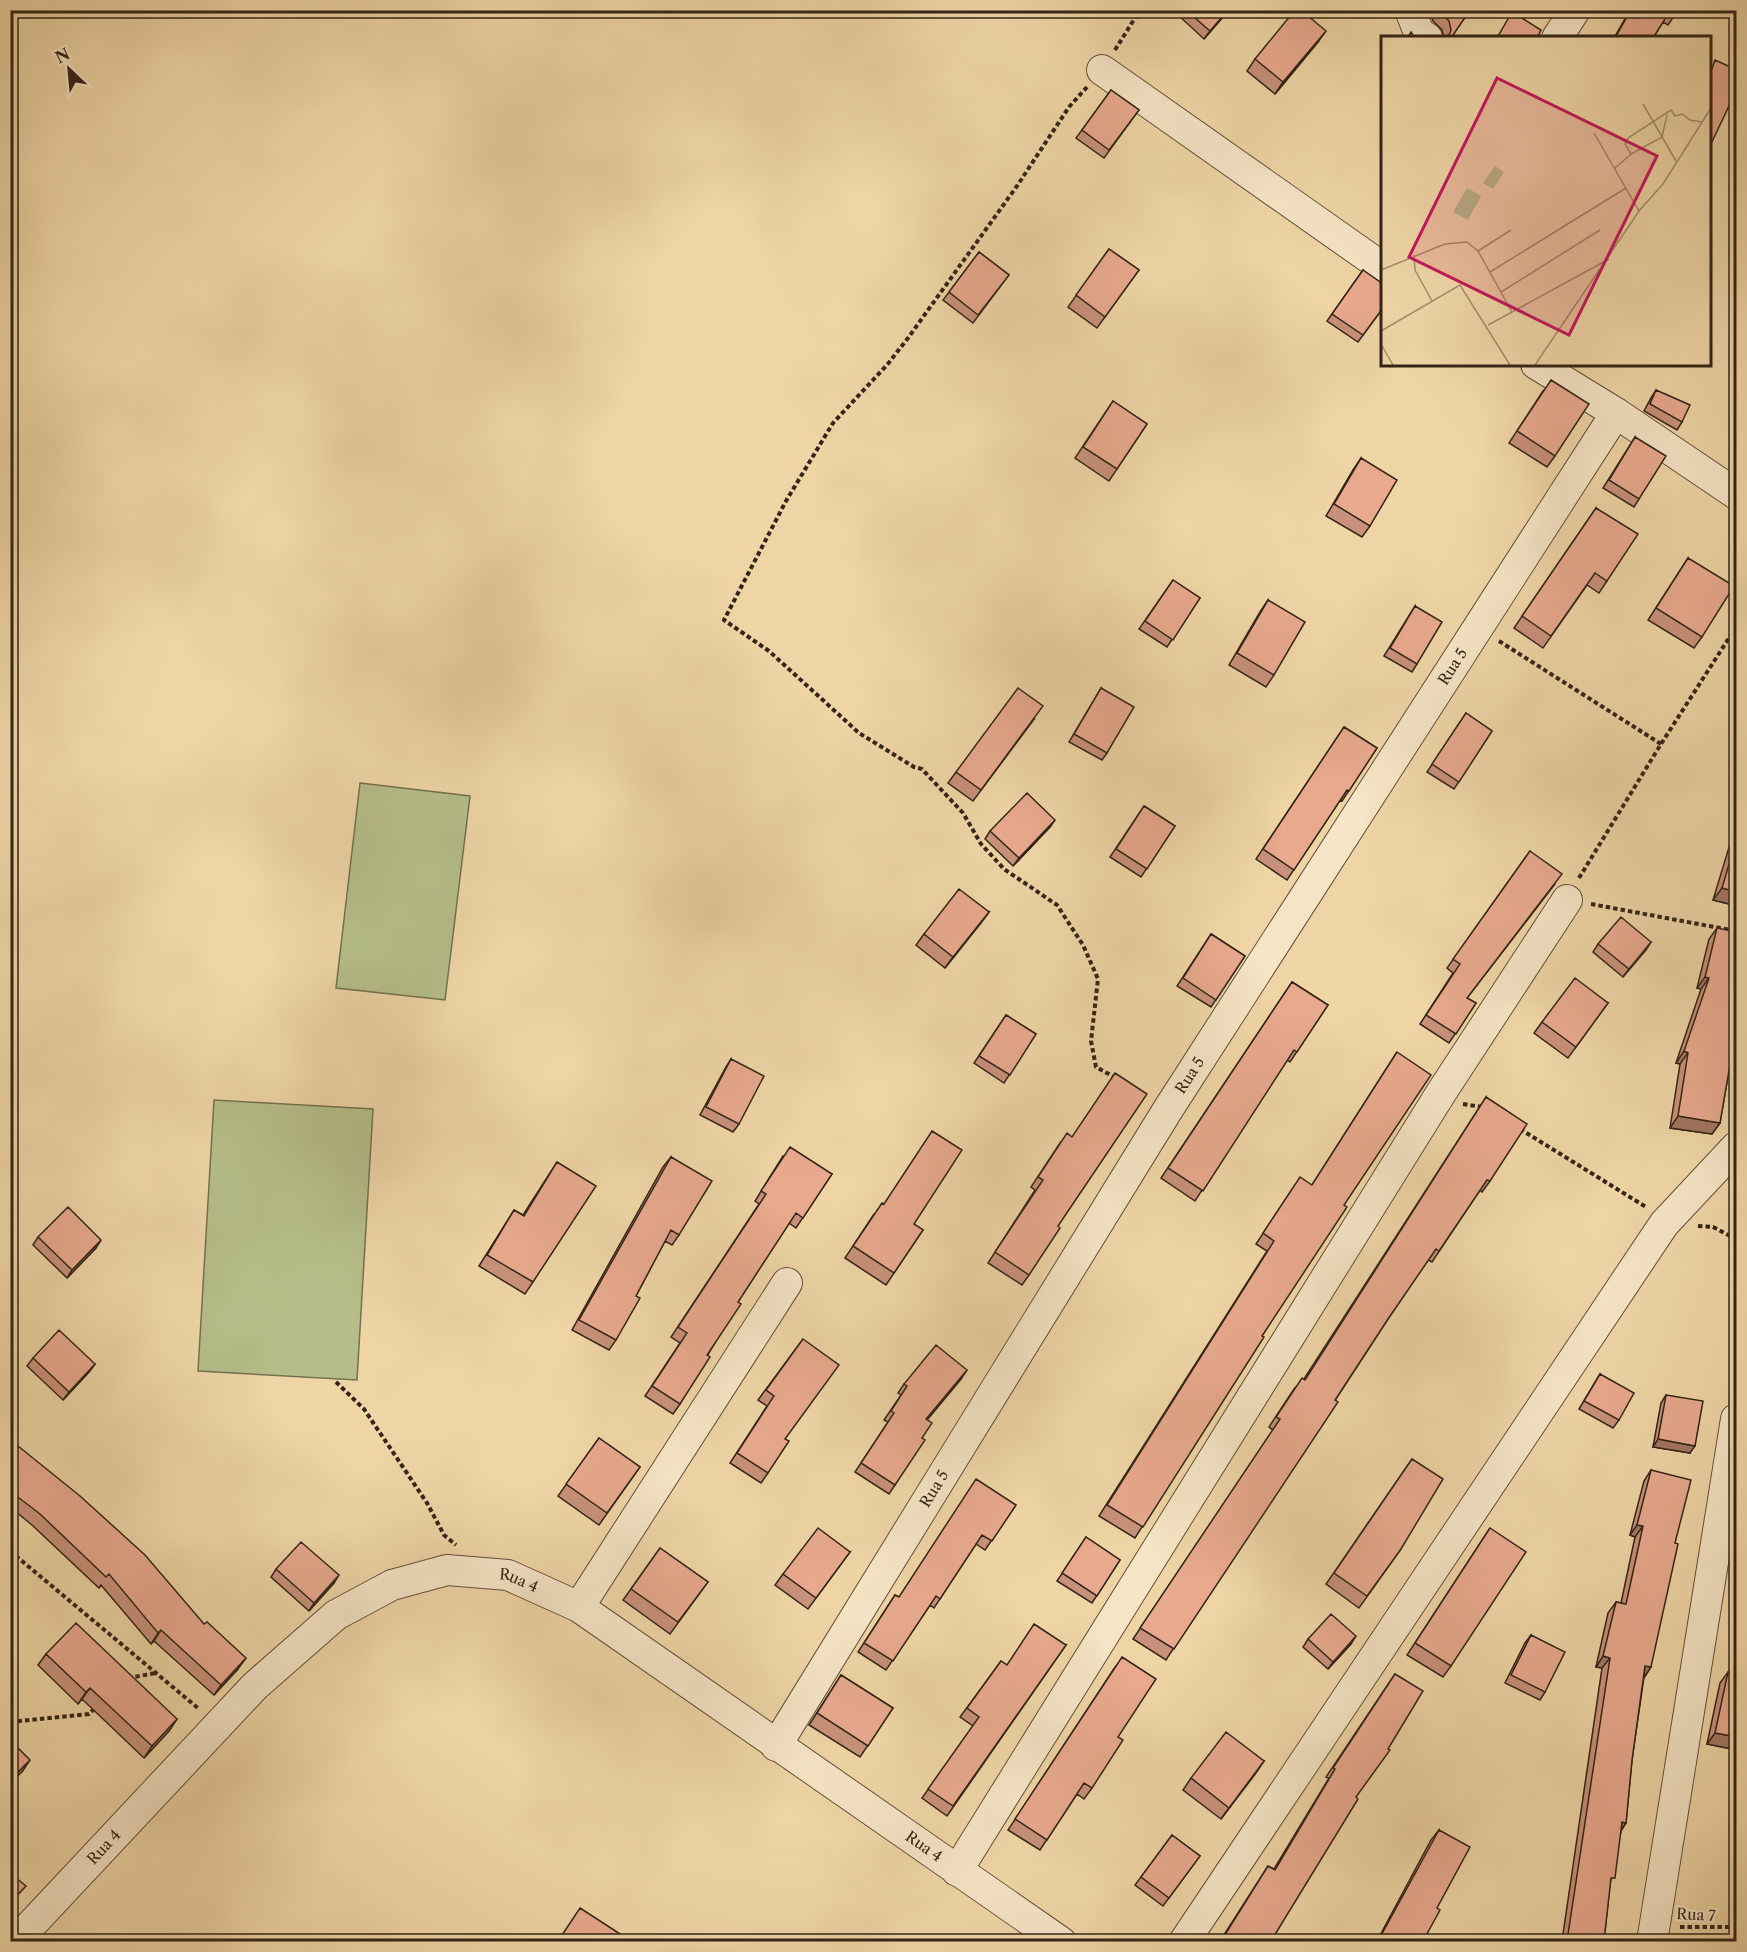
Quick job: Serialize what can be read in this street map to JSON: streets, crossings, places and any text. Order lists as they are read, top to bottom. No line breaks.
{"streets":{"street":["Rua 5","Rua 4"],"path":["Rua 7"]},"crossings":[["Rua 5","Rua 4"]],"north":"top left"}
